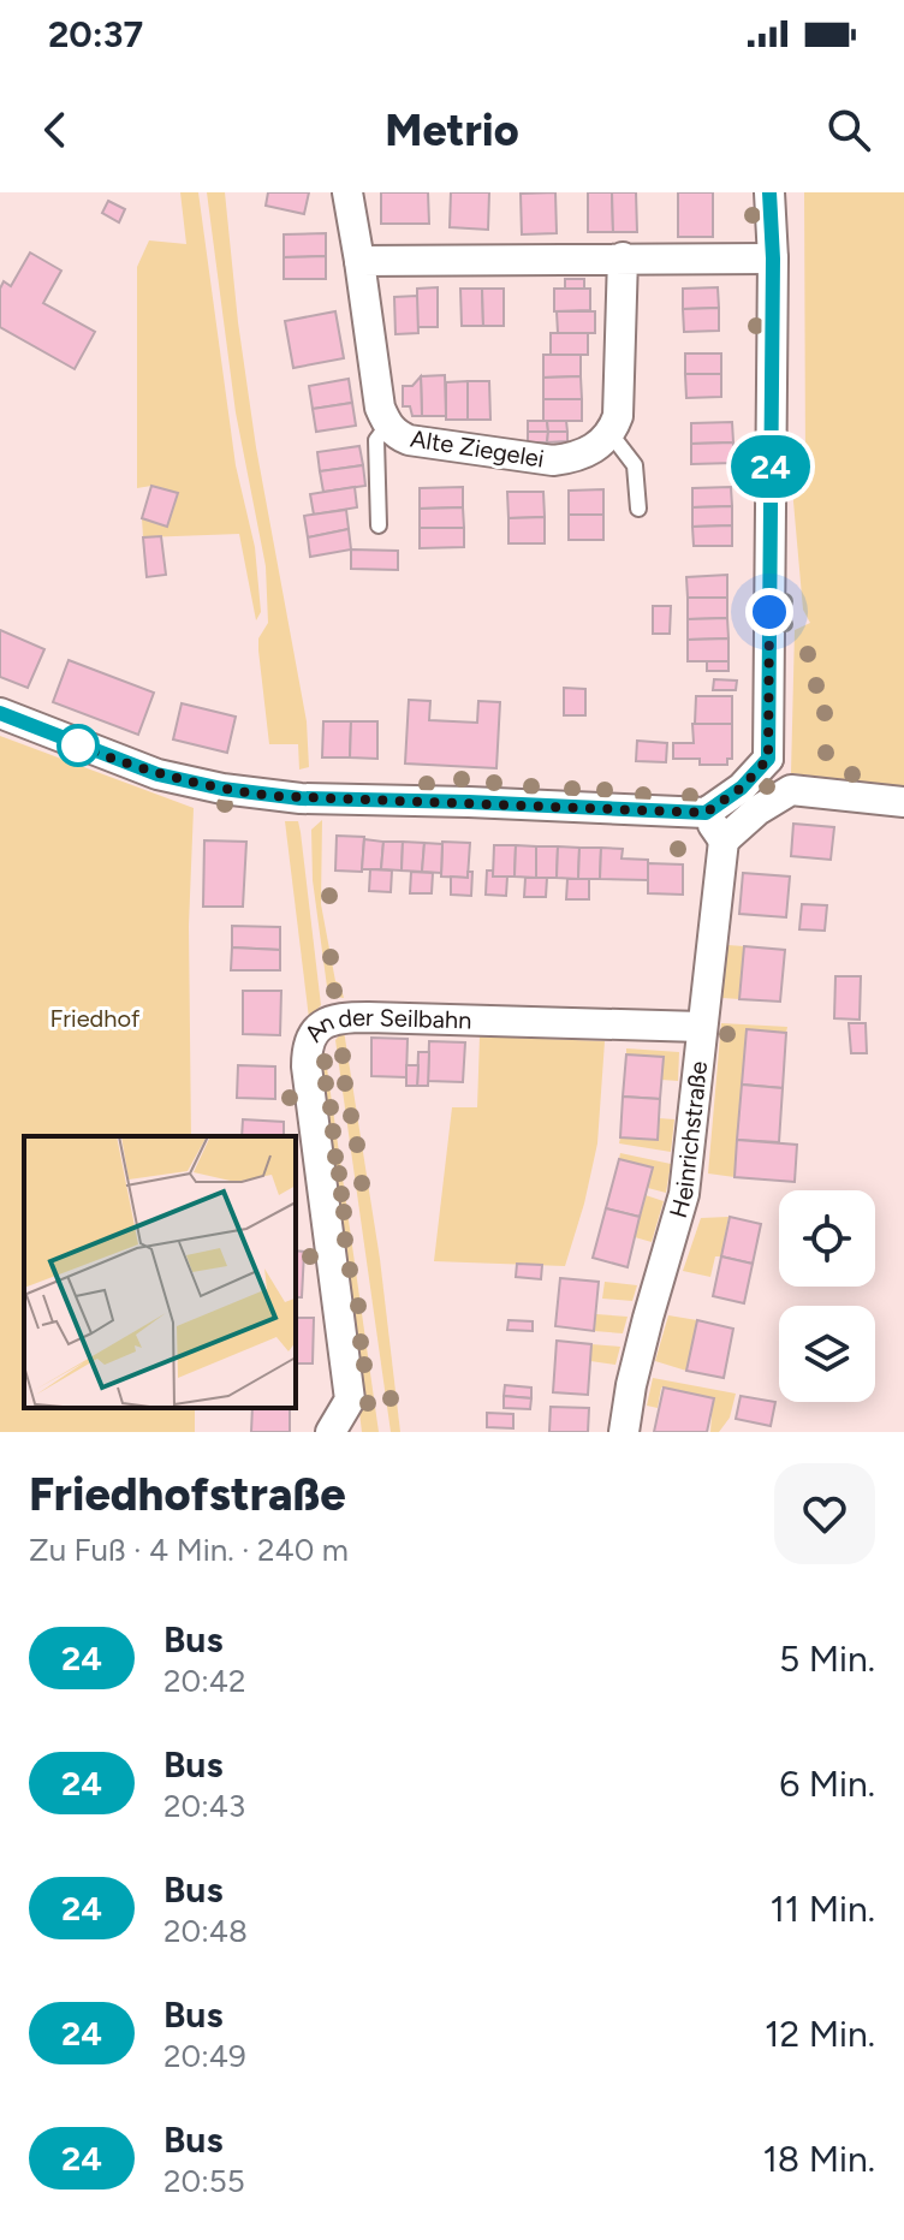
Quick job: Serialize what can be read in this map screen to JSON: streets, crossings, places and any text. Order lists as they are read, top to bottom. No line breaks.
{"streets":{"street":["Alte Ziegelei","An der Seilbahn","Heinrichstraße"]},"crossings":[["An der Seilbahn","Heinrichstraße"]],"parks":["Friedhof"],"lines":["bus line 24"],"page":{"status":"20:37","header":"Metrio","on_map":"24","heading":["Friedhofstraße","Zu Fuß · 4 Min. · 240 m"],"list":[{"mark":"24","name":"Bus","note":"20:42","value":"5 Min."},{"mark":"24","name":"Bus","note":"20:43","value":"6 Min."},{"mark":"24","name":"Bus","note":"20:48","value":"11 Min."},{"mark":"24","name":"Bus","note":"20:49","value":"12 Min."},{"mark":"24","name":"Bus","note":"20:55","value":"18 Min."}]}}
